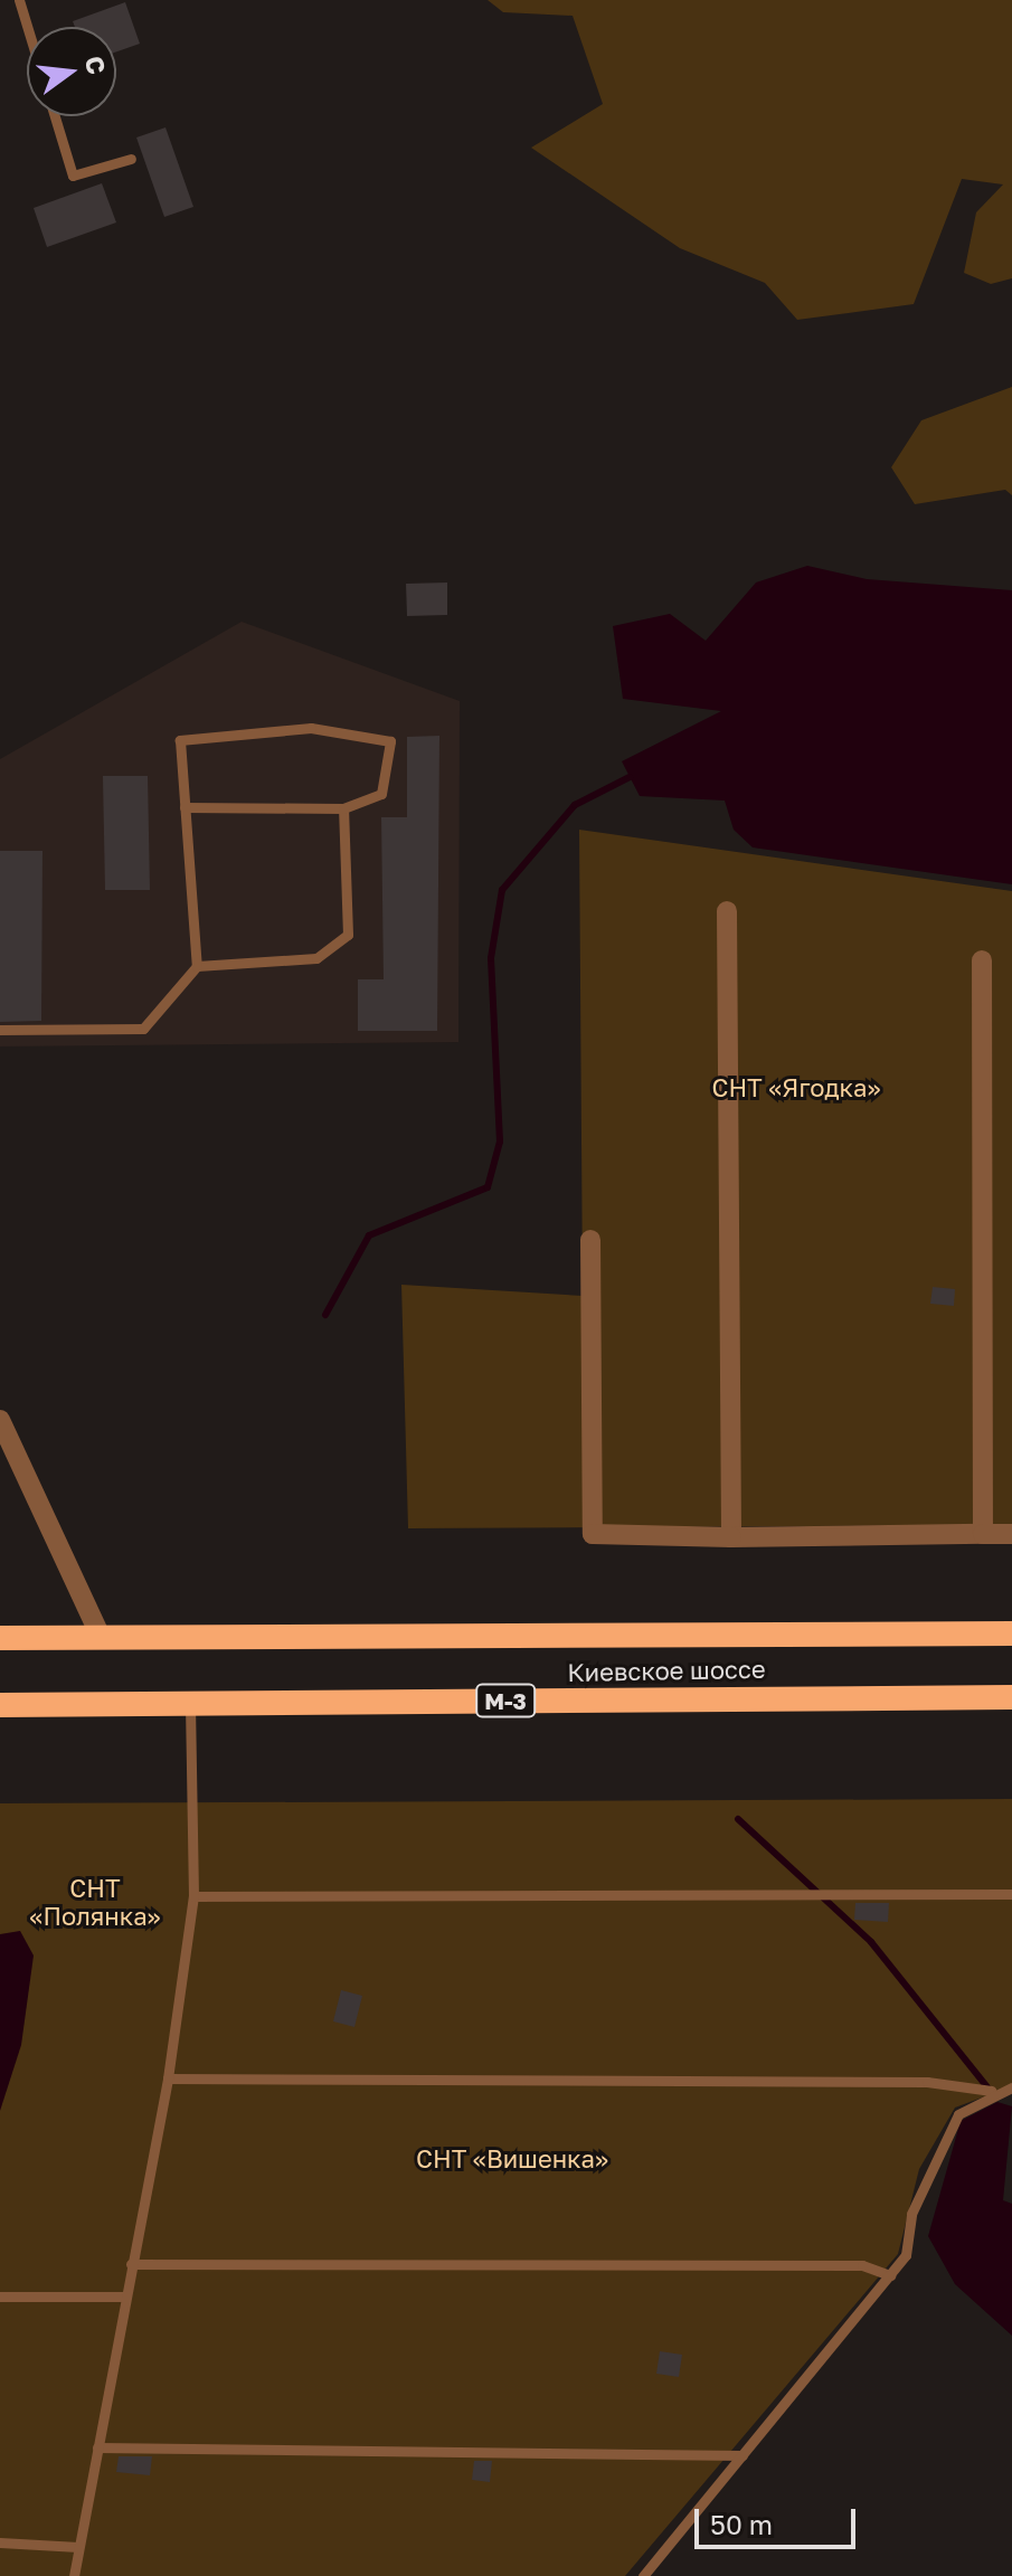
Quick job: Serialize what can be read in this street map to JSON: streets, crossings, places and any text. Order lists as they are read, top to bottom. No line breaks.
{"streets":{"highway":["Киевское шоссе","М-3"]},"parks":["СНТ «Ягодка»","СНТ «Полянка»","СНТ «Вишенка»"],"scale_bar":"50 m","north":"right"}
